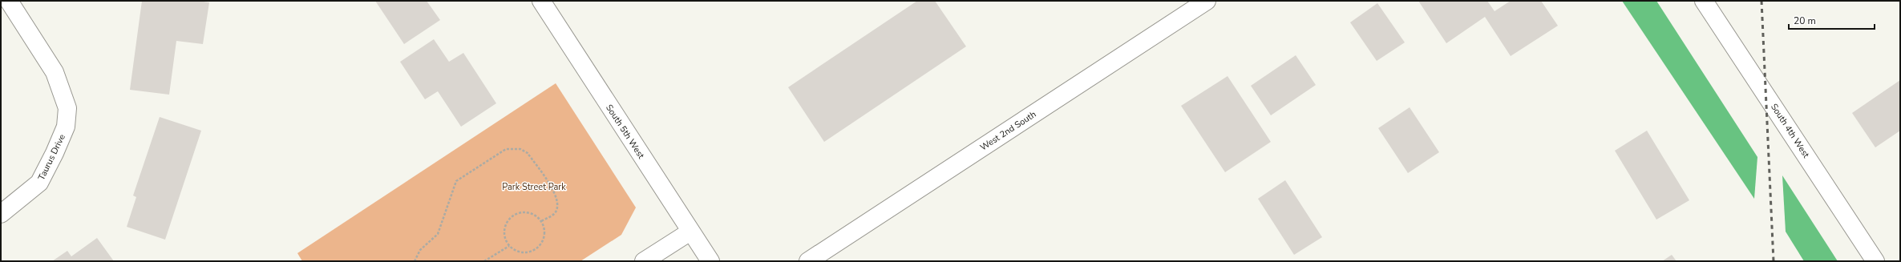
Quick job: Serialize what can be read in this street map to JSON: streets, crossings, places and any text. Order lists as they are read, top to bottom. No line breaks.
{"streets":{"street":["West 2nd South","South 4th West","South 5th West","Taurus Drive"]},"parks":["Park Street Park"],"scale_bar":"20 m"}
